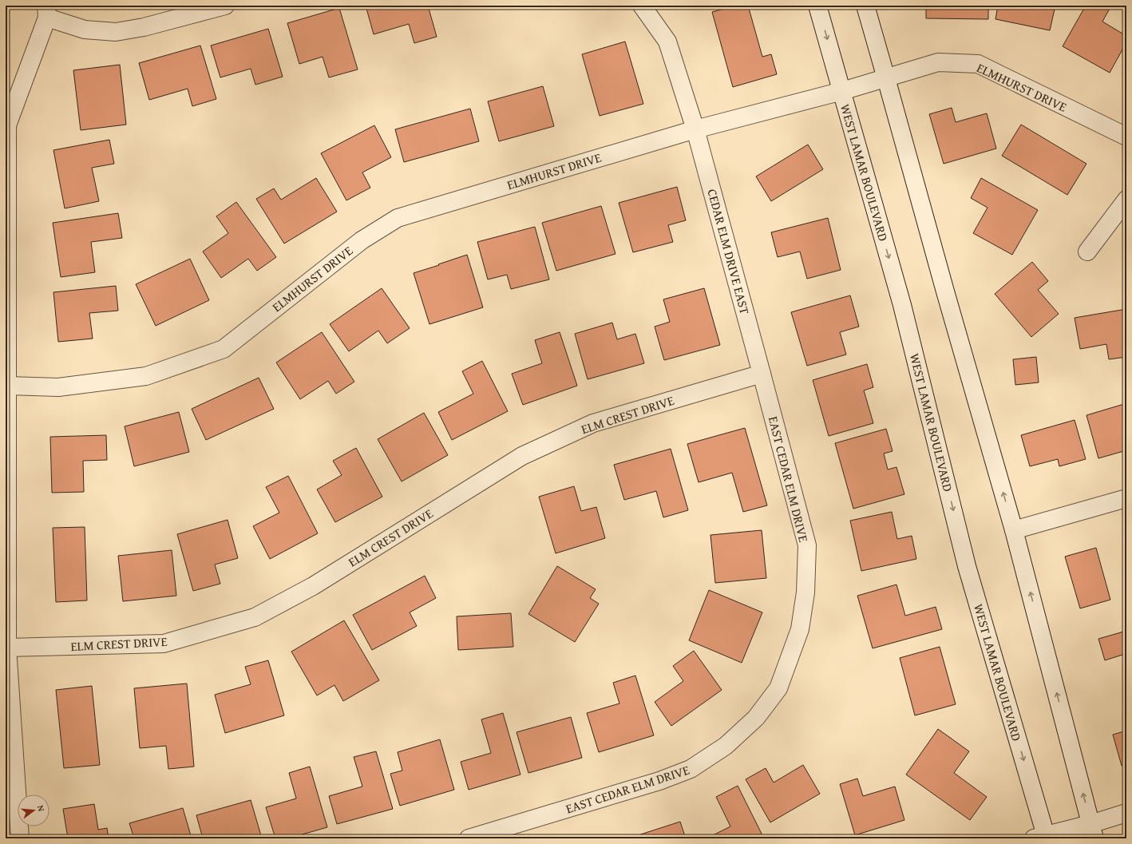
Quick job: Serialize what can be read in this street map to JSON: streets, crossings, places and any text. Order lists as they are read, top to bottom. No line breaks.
{"streets":{"street":["ELMHURST DRIVE","WEST LAMAR BOULEVARD","CEDAR ELM DRIVE EAST","ELM CREST DRIVE","EAST CEDAR ELM DRIVE"]},"crossings":[["ELMHURST DRIVE","WEST LAMAR BOULEVARD"],["ELMHURST DRIVE","CEDAR ELM DRIVE EAST"],["CEDAR ELM DRIVE EAST","ELM CREST DRIVE"],["CEDAR ELM DRIVE EAST","EAST CEDAR ELM DRIVE"],["ELM CREST DRIVE","EAST CEDAR ELM DRIVE"]],"north":"right"}
